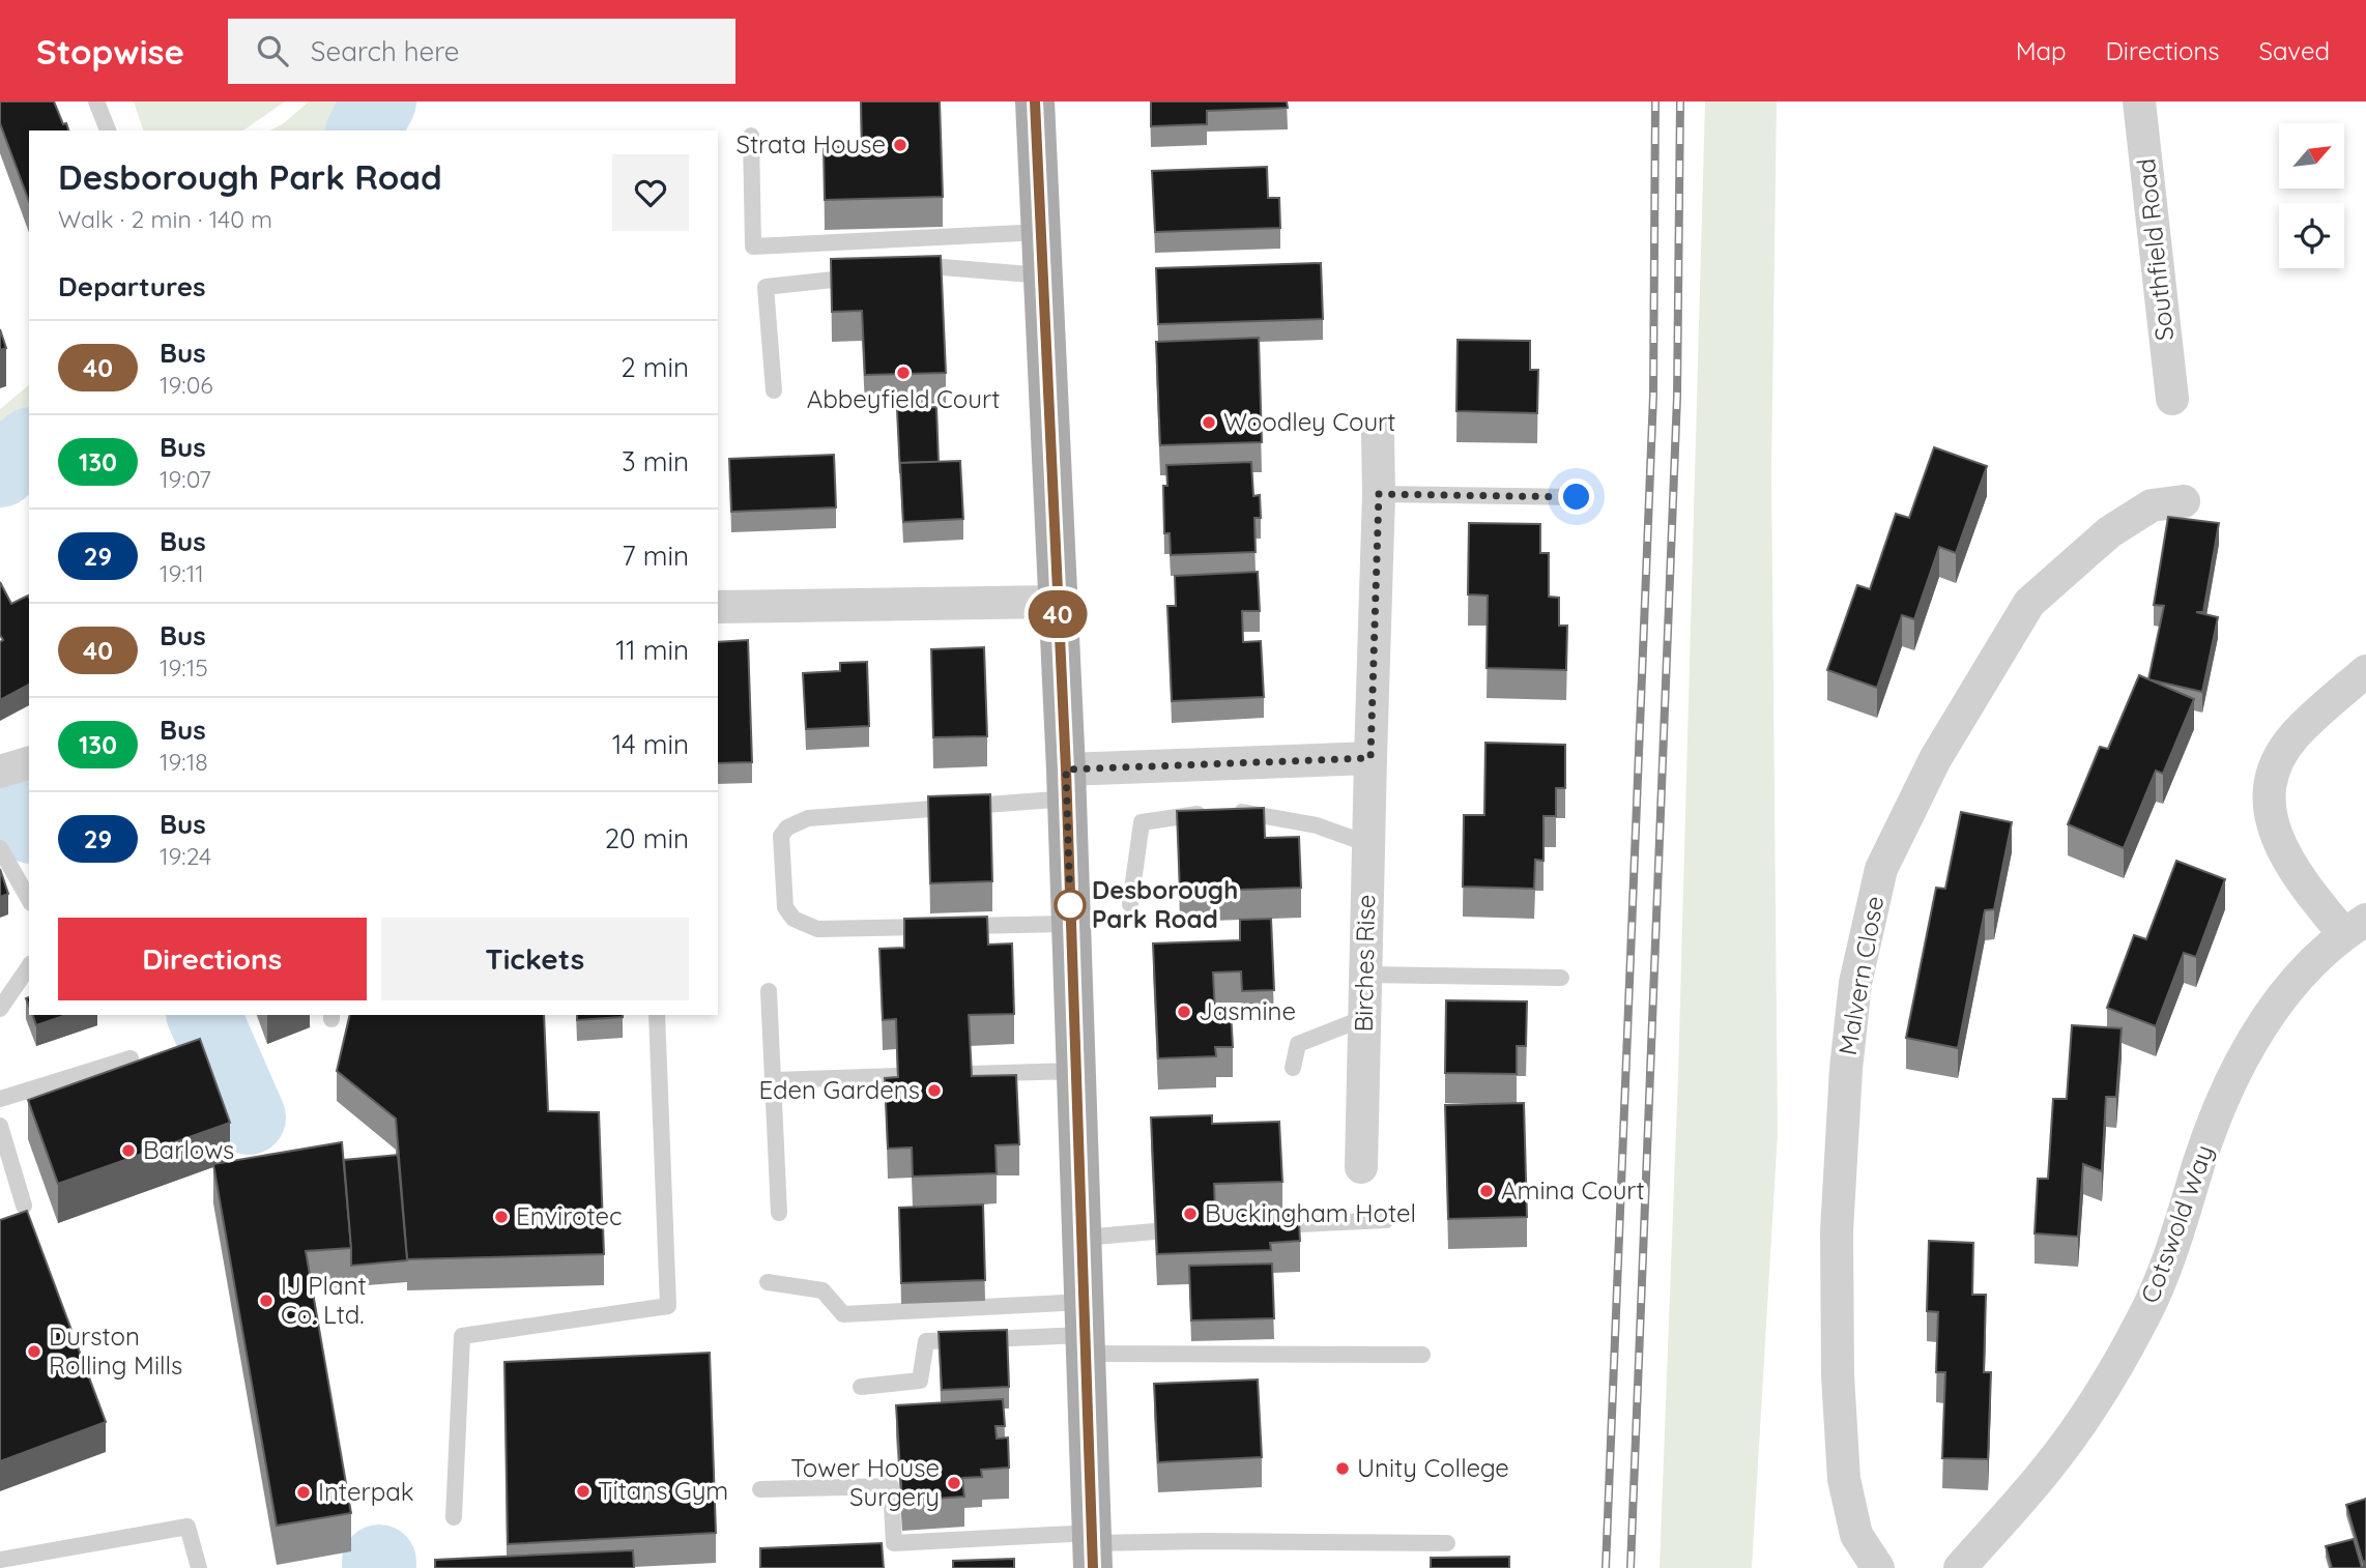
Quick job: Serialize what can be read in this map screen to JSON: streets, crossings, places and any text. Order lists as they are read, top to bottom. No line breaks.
{"streets":{"street":["Southfield Road","Birches Rise","Malvern Close","Cotswold Way"]},"places":["Strata House","Abbeyfield Court","Woodley Court","Desborough Park Road","Jasmine","Eden Gardens","Barlows","Amina Court","Buckingham Hotel","Envirotec","IJ Plant Co. Ltd.","Durston Rolling Mills","Unity College","Tower House Surgery","Titans Gym","Interpak"],"lines":["bus line 40"],"north":"top right","page":{"header":"Stopwise","search":"Search here","nav":["Map","Directions","Saved"],"on_map":"40","heading":[["Desborough Park Road","Walk · 2 min · 140 m"],"Departures"],"list":[{"mark":"40","name":"Bus","note":"19:06","value":"2 min"},{"mark":"130","name":"Bus","note":"19:07","value":"3 min"},{"mark":"29","name":"Bus","note":"19:11","value":"7 min"},{"mark":"40","name":"Bus","note":"19:15","value":"11 min"},{"mark":"130","name":"Bus","note":"19:18","value":"14 min"},{"mark":"29","name":"Bus","note":"19:24","value":"20 min"}],"buttons":["Directions","Tickets"]}}
